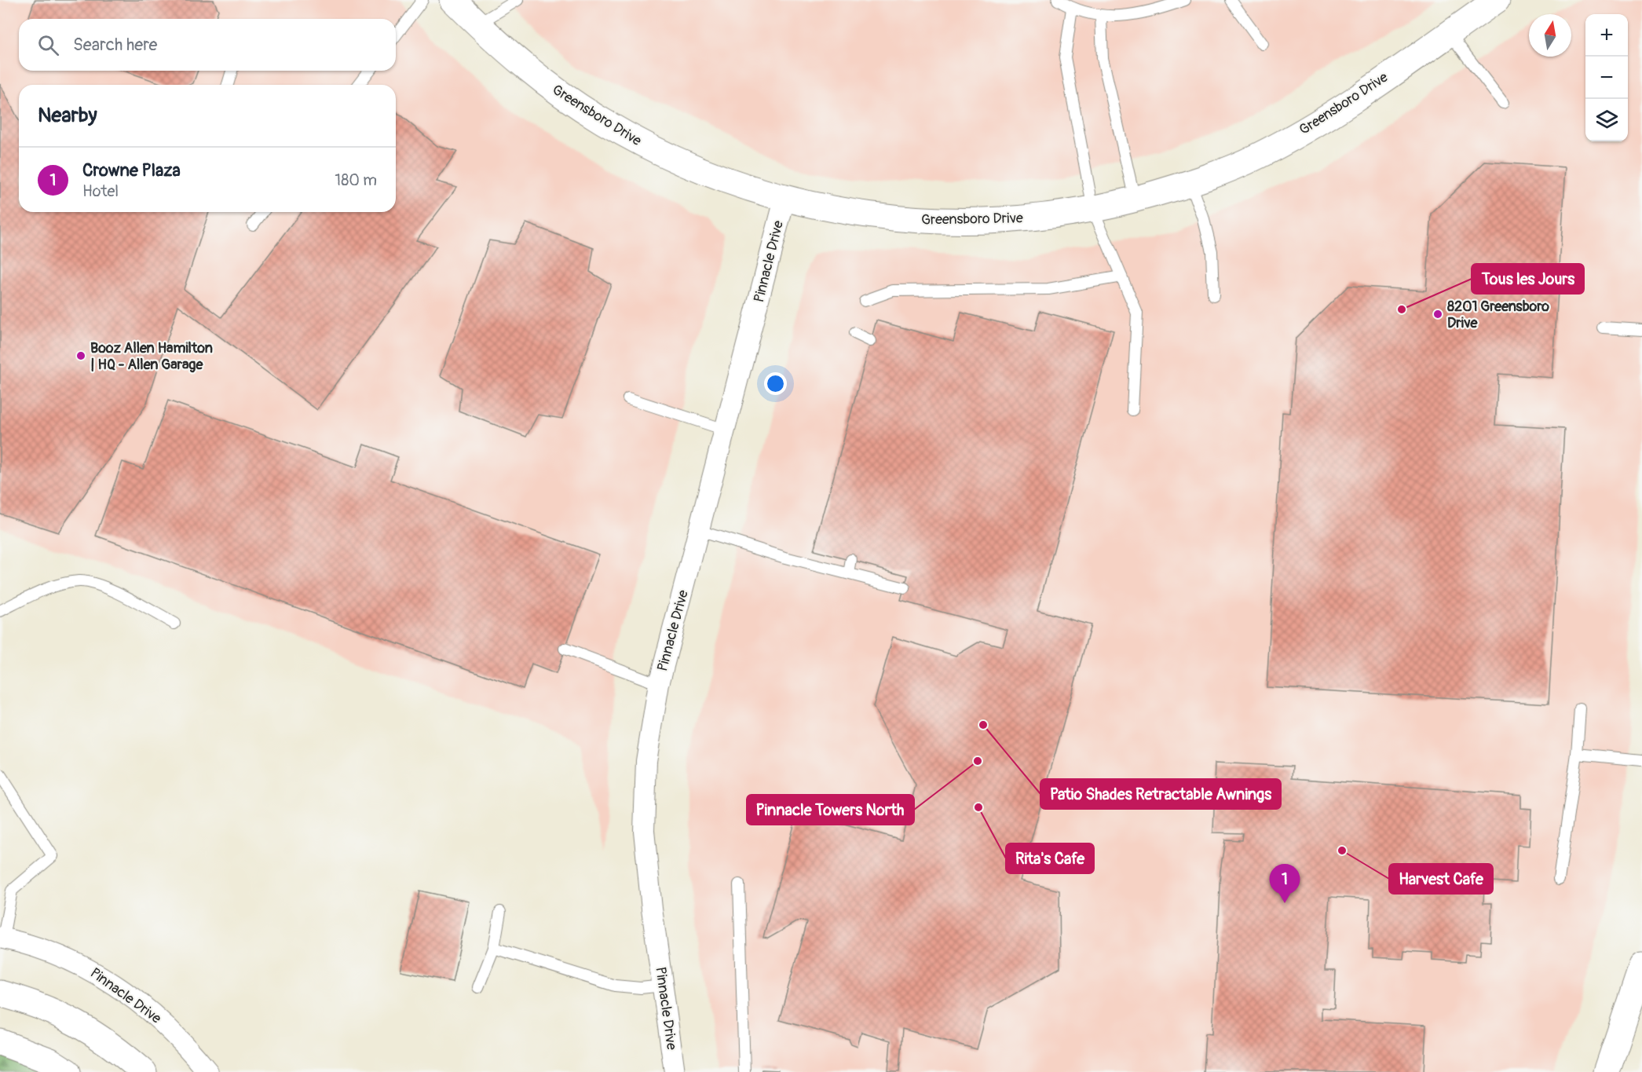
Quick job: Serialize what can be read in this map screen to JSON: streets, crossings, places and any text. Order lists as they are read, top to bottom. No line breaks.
{"streets":{"main road":["Greensboro Drive"],"street":["Pinnacle Drive"]},"crossings":[["Greensboro Drive","Pinnacle Drive"]],"places":["Tous les Jours","8201 Greensboro Drive","Booz Allen Hamilton | HQ - Allen Garage","Patio Shades Retractable Awnings","Pinnacle Towers North","Rita's Cafe","Harvest Cafe"],"north":"top","page":{"map_buttons":["+","−"],"search":"Search here","heading":"Nearby","list":[{"mark":"1","name":"Crowne Plaza","note":"Hotel","value":"180 m"}],"pins":"1"}}
